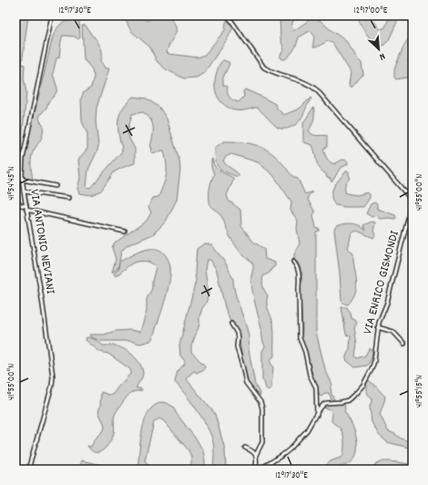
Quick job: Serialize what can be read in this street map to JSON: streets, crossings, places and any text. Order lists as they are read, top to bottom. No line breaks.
{"streets":{"street":["VIA ANTONIO NEVIANI","VIA ENRICO GISMONDI"]},"north":"bottom right","coordinates":["12°17'30\"E","12°17'00\"E","41°54'45\"N","41°55'00\"N","41°55'15\"N"]}
